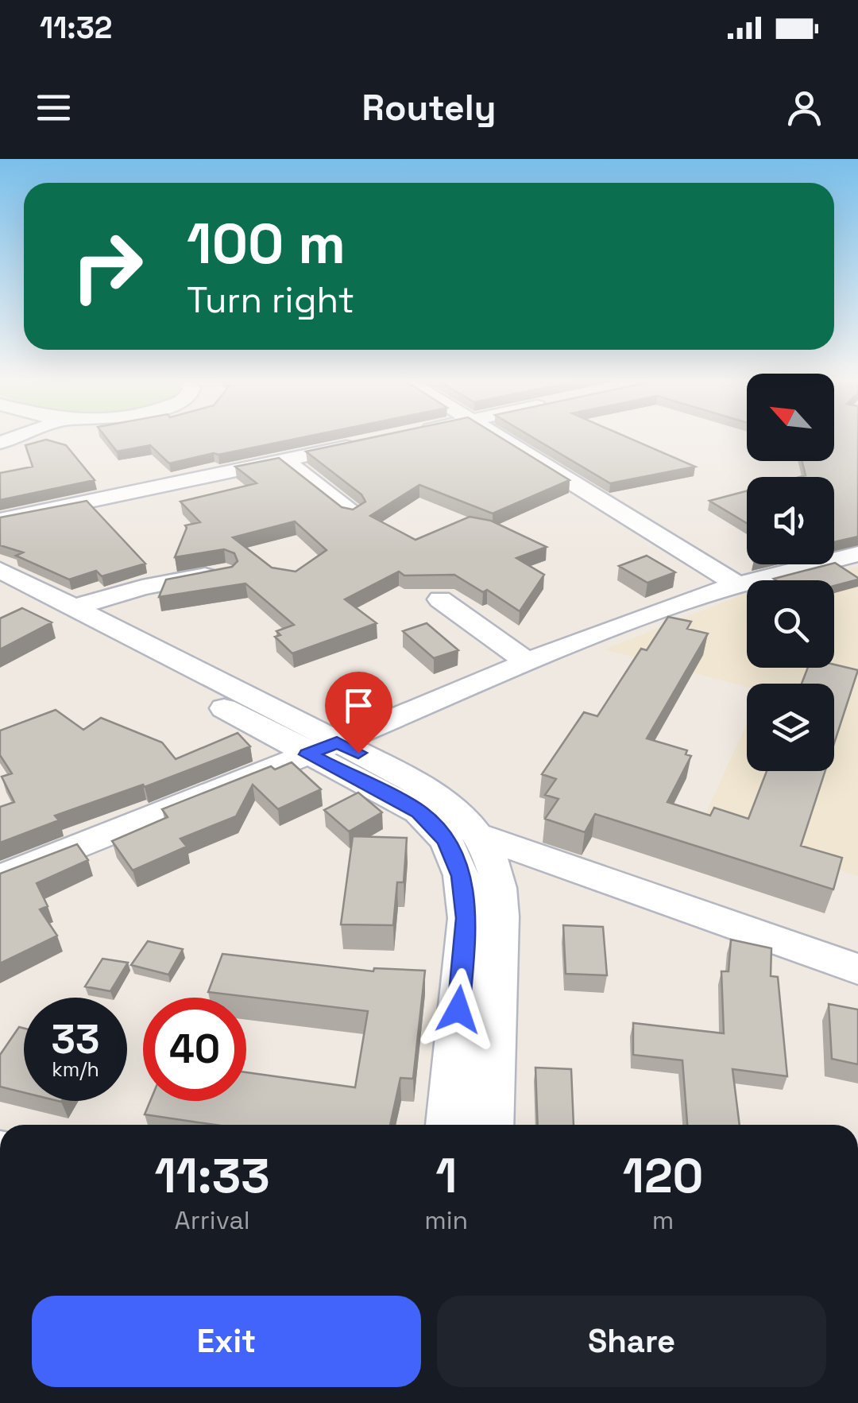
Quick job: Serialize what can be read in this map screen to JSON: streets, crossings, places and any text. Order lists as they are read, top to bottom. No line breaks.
{"north":"top left","page":{"status":"11:32","header":"Routely","turn":["100 m","Turn right"],"speed":"33 km/h","limit":"40","eta":["11:33","Arrival","1","min","120","m"],"buttons":["Exit","Share"]}}
